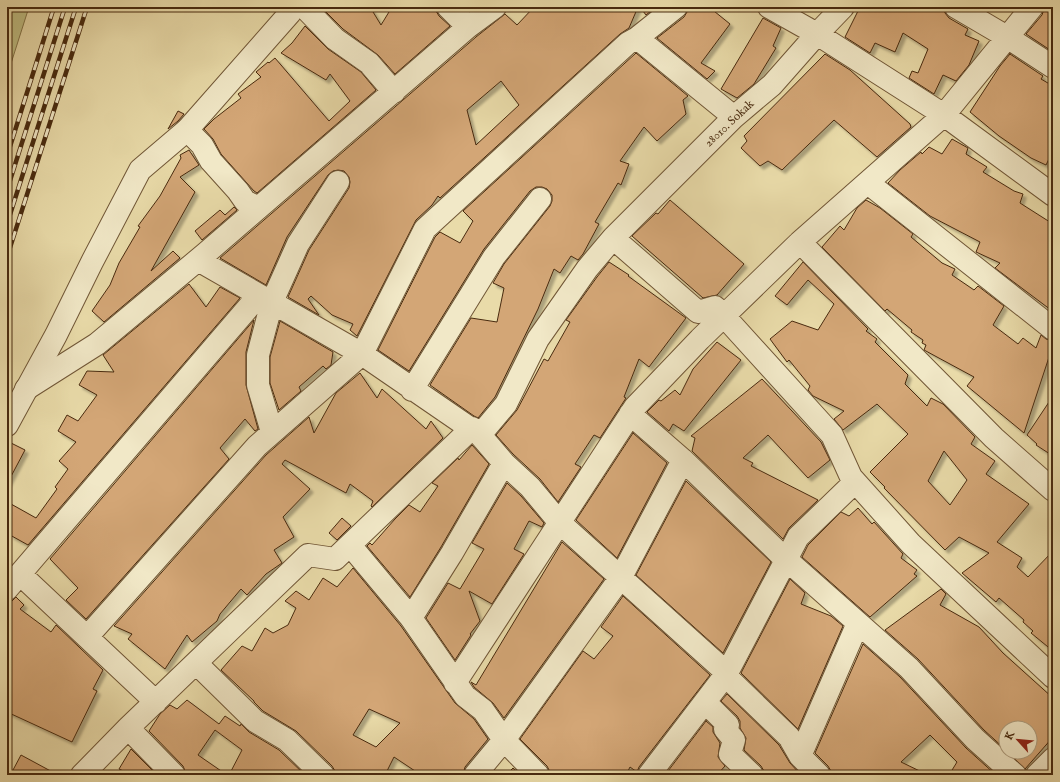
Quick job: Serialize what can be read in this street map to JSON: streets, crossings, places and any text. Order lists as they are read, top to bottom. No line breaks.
{"streets":{"street":["28010. Sokak"]},"north":"top left"}
